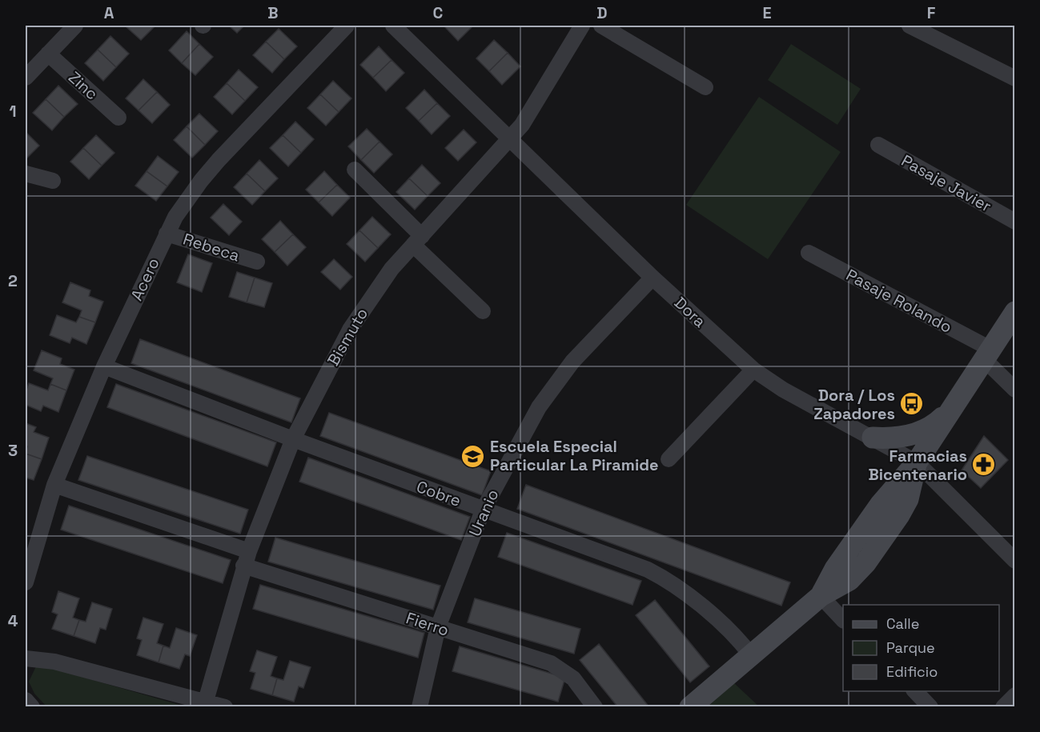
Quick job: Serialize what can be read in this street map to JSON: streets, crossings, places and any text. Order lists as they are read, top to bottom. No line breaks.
{"streets":{"street":["Zinc","Pasaje Javier","Rebeca","Acero","Pasaje Rolando","Dora","Bismuto","Cobre","Uranio","Fierro"]},"crossings":[["Rebeca","Acero"],["Acero","Cobre"],["Acero","Fierro"],["Dora","Bismuto"],["Dora","Uranio"],["Bismuto","Cobre"],["Bismuto","Fierro"],["Cobre","Uranio"],["Uranio","Fierro"]],"places":{"bus stop":["Dora / Los Zapadores"],"school or university":["Escuela Especial Particular La Piramide"],"pharmacy":["Farmacias Bicentenario"]},"legend":["Calle","Parque","Edificio"],"grid":{"columns":["A","B","C","D","E","F"],"rows":["1","2","3","4"]}}
